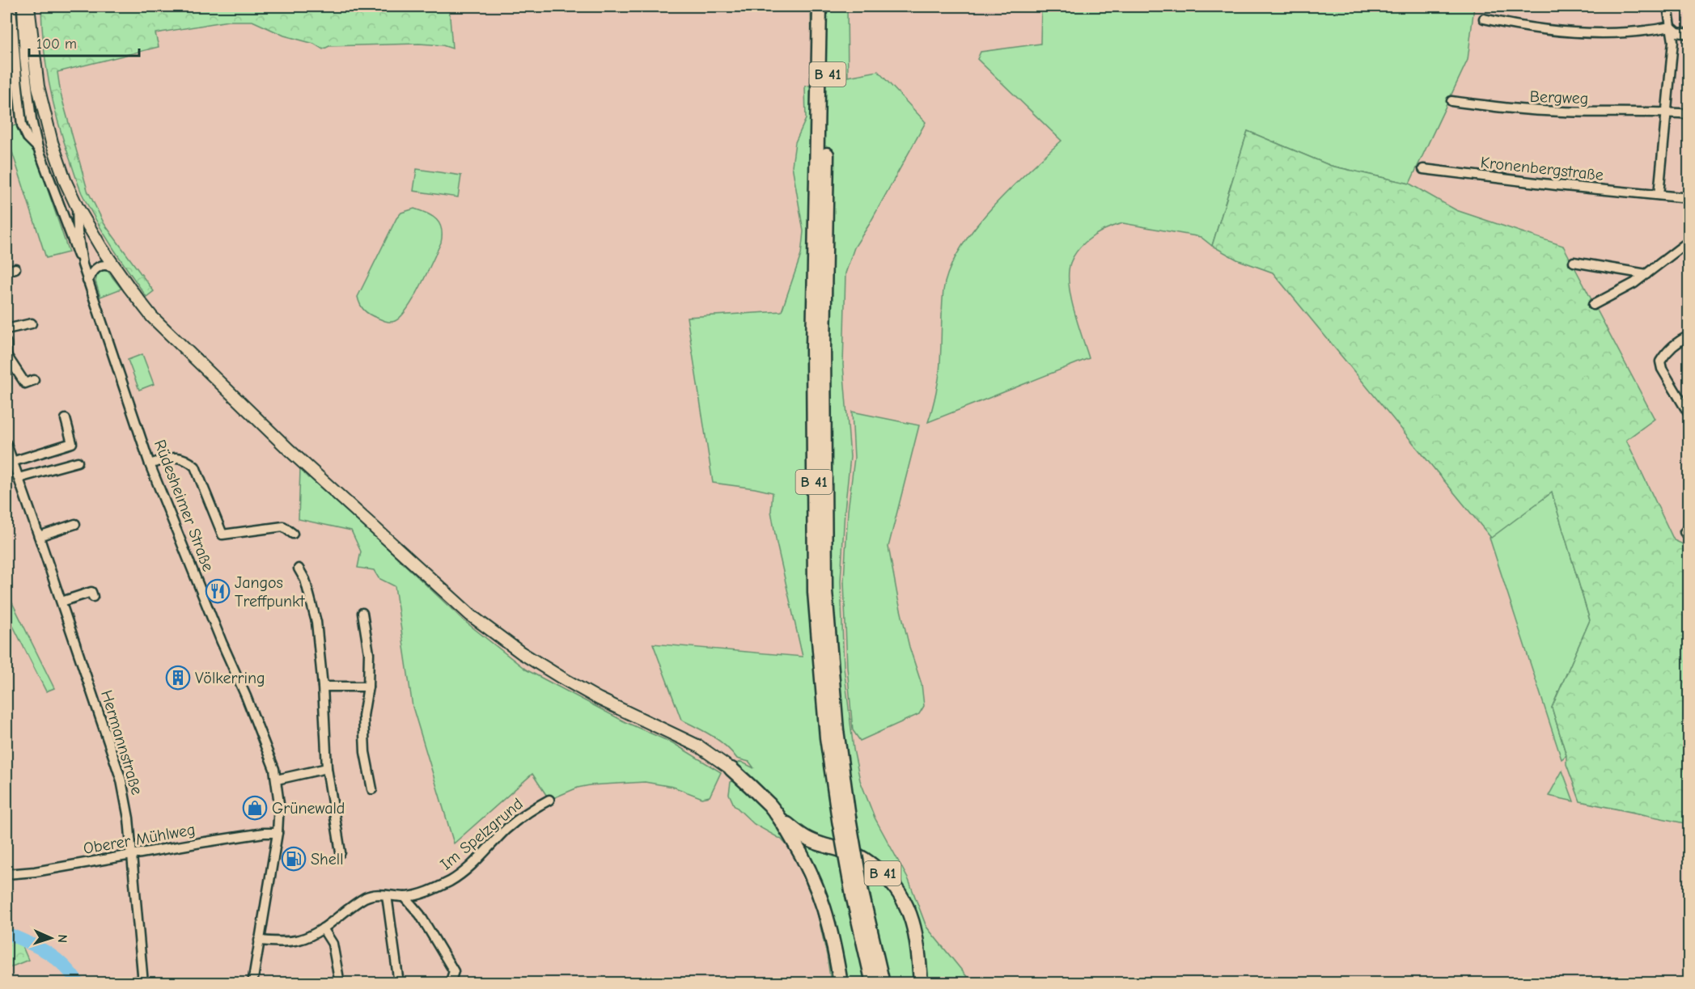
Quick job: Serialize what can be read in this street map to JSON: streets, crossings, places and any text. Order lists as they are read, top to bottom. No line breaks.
{"streets":{"highway":["B 41"],"street":["Bergweg","Kronenbergstraße","Rüdesheimer Straße","Hermannstraße","Im Spelzgrund","Oberer Mühlweg"]},"crossings":[["Rüdesheimer Straße","Im Spelzgrund"],["Rüdesheimer Straße","Oberer Mühlweg"],["Hermannstraße","Oberer Mühlweg"]],"places":{"restaurant":["Jangos Treffpunkt"],"building":["Völkerring"],"shop":["Grünewald"],"fuel station":["Shell"]},"scale_bar":"100 m","north":"right"}
